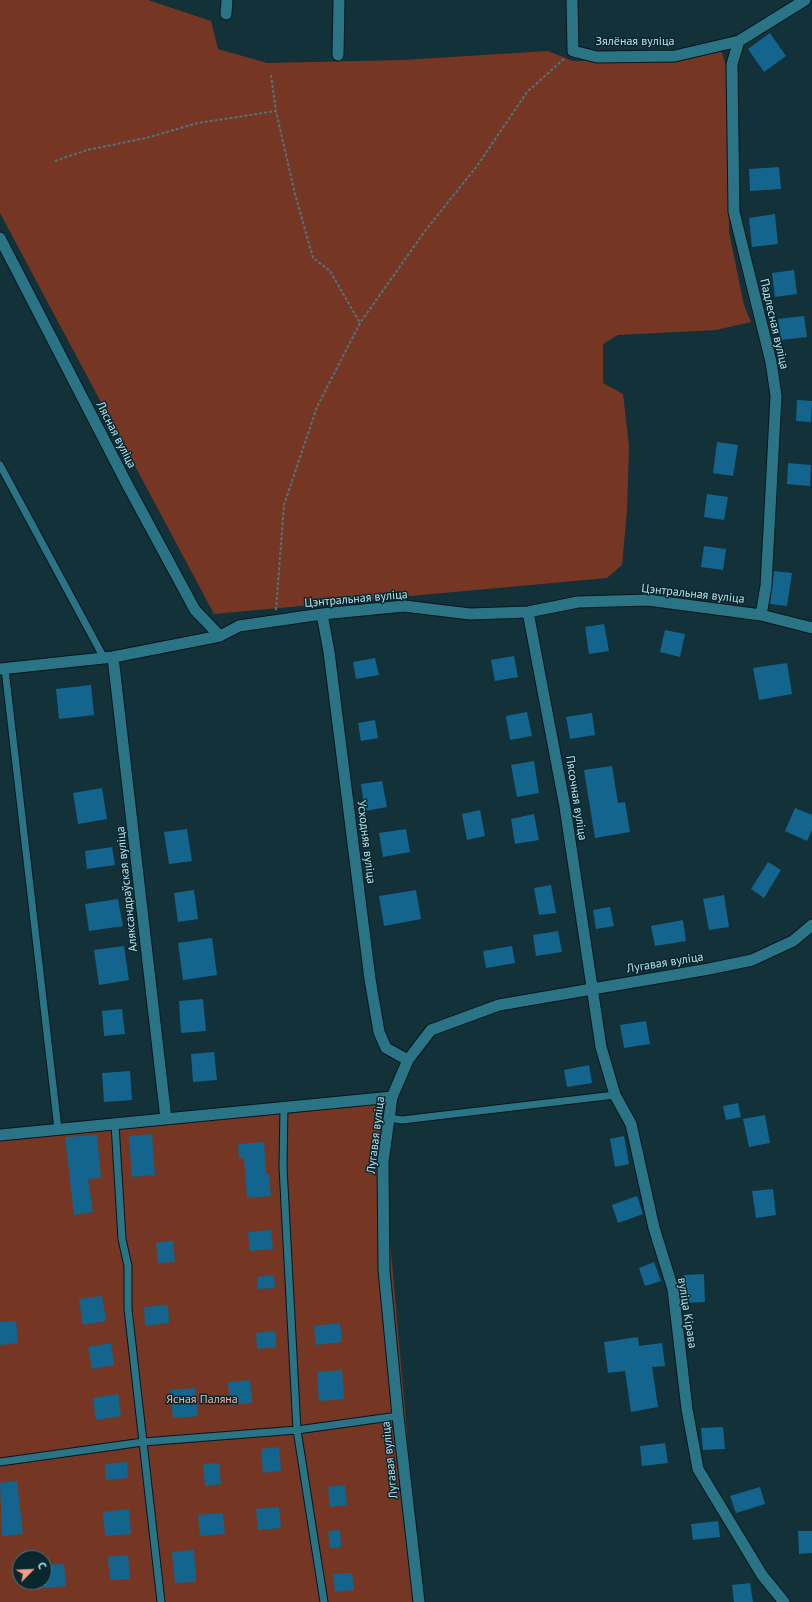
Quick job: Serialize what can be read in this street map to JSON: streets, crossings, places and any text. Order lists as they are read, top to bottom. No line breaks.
{"streets":{"street":["Зялёная вуліца","Падлесная вуліца","Лясная вуліца","Цэнтральная вуліца","Пясочная вуліца","Усходняя вуліца","Аляксандраўская вуліца","Лугавая вуліца","вуліца Кірава"]},"crossings":[["Зялёная вуліца","Падлесная вуліца"],["Падлесная вуліца","Цэнтральная вуліца"],["Лясная вуліца","Цэнтральная вуліца"],["Цэнтральная вуліца","Пясочная вуліца"],["Цэнтральная вуліца","Усходняя вуліца"],["Цэнтральная вуліца","Аляксандраўская вуліца"],["Пясочная вуліца","Лугавая вуліца"],["Пясочная вуліца","вуліца Кірава"],["Усходняя вуліца","Лугавая вуліца"],["Лугавая вуліца","вуліца Кірава"]],"parks":["Ясная Паляна"],"north":"top right"}
